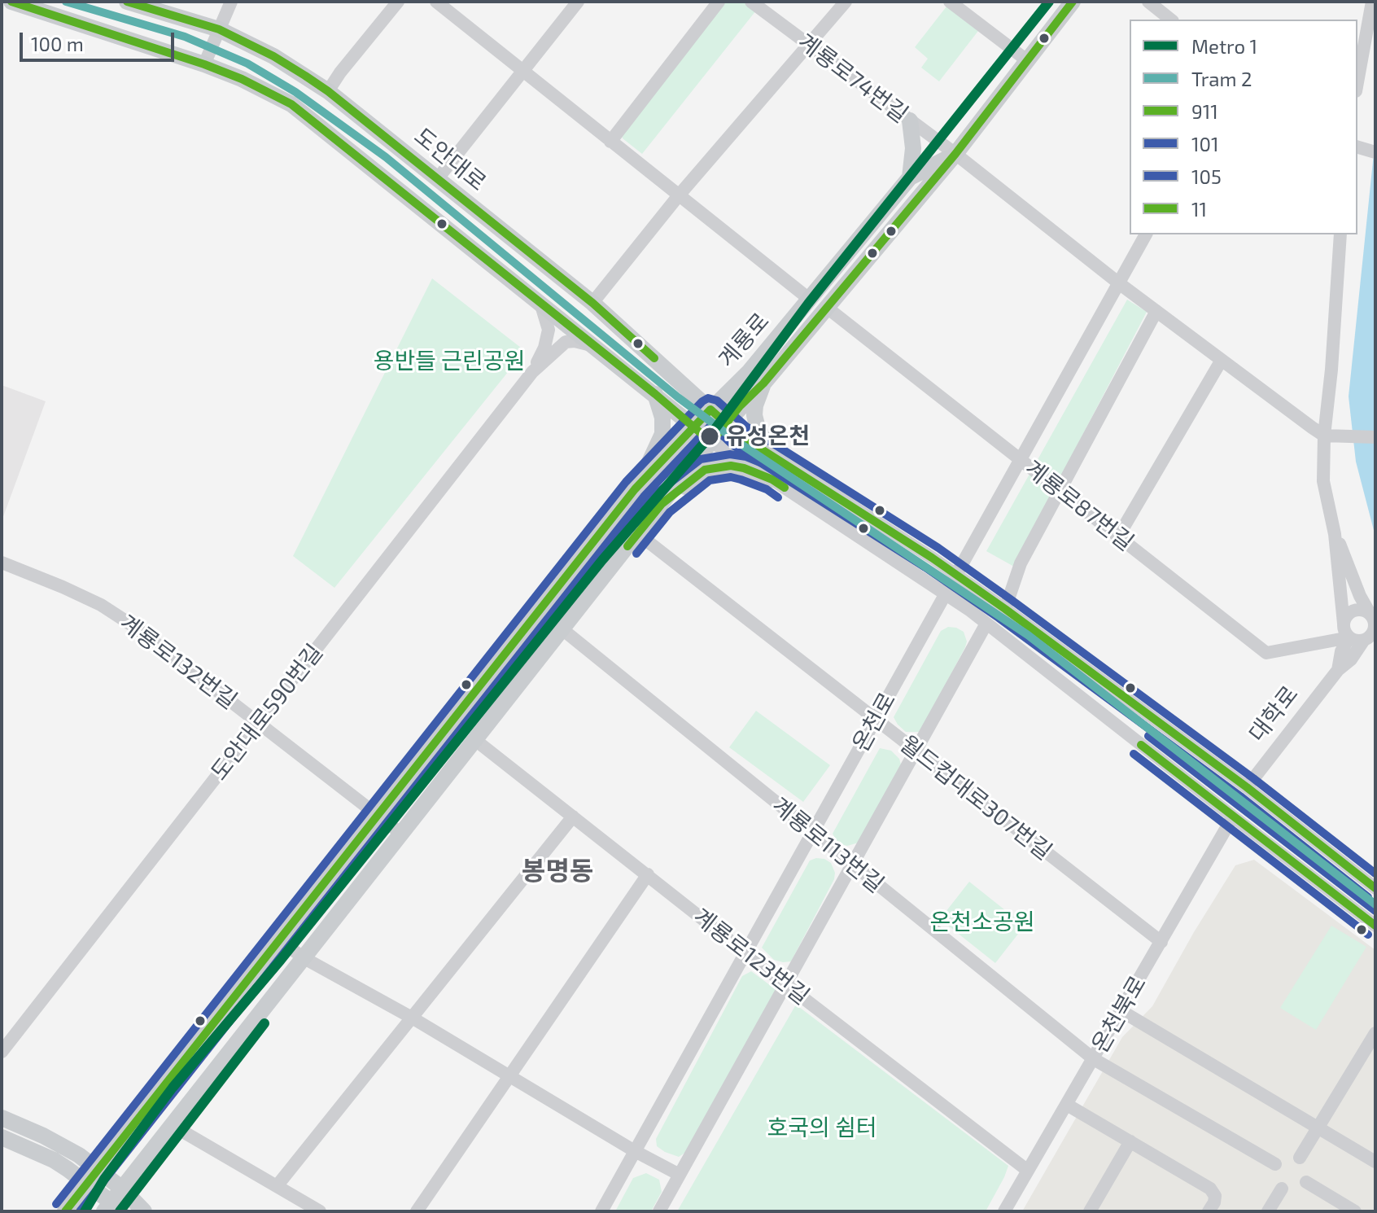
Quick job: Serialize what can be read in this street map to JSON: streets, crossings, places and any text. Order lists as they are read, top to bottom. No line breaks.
{"streets":{"main road":["도안대로","계룡로"],"street":["계룡로74번길","계룡로87번길","계룡로132번길","도안대로590번길","대학로","온천로","월드컵대로307번길","계룡로113번길","계룡로123번길","온천북로"]},"crossings":[["계룡로74번길","계룡로"],["계룡로74번길","온천로"],["도안대로","계룡로"],["계룡로","계룡로87번길"],["계룡로","계룡로132번길"],["계룡로","월드컵대로307번길"],["계룡로","계룡로113번길"],["계룡로","계룡로123번길"],["계룡로87번길","온천로"],["계룡로132번길","도안대로590번길"],["온천로","월드컵대로307번길"],["온천로","계룡로113번길"],["온천로","계룡로123번길"],["월드컵대로307번길","온천북로"],["계룡로113번길","온천북로"],["계룡로123번길","온천북로"]],"districts":["봉명동"],"parks":["용반들 근린공원","온천소공원","호국의 쉼터"],"places":["유성온천"],"lines":["metro line 1","tram line 2","transit line 11","transit line 105","transit line 911","transit line 101"],"legend":["Metro 1","Tram 2","911","101","105","11"],"scale_bar":"100 m"}
